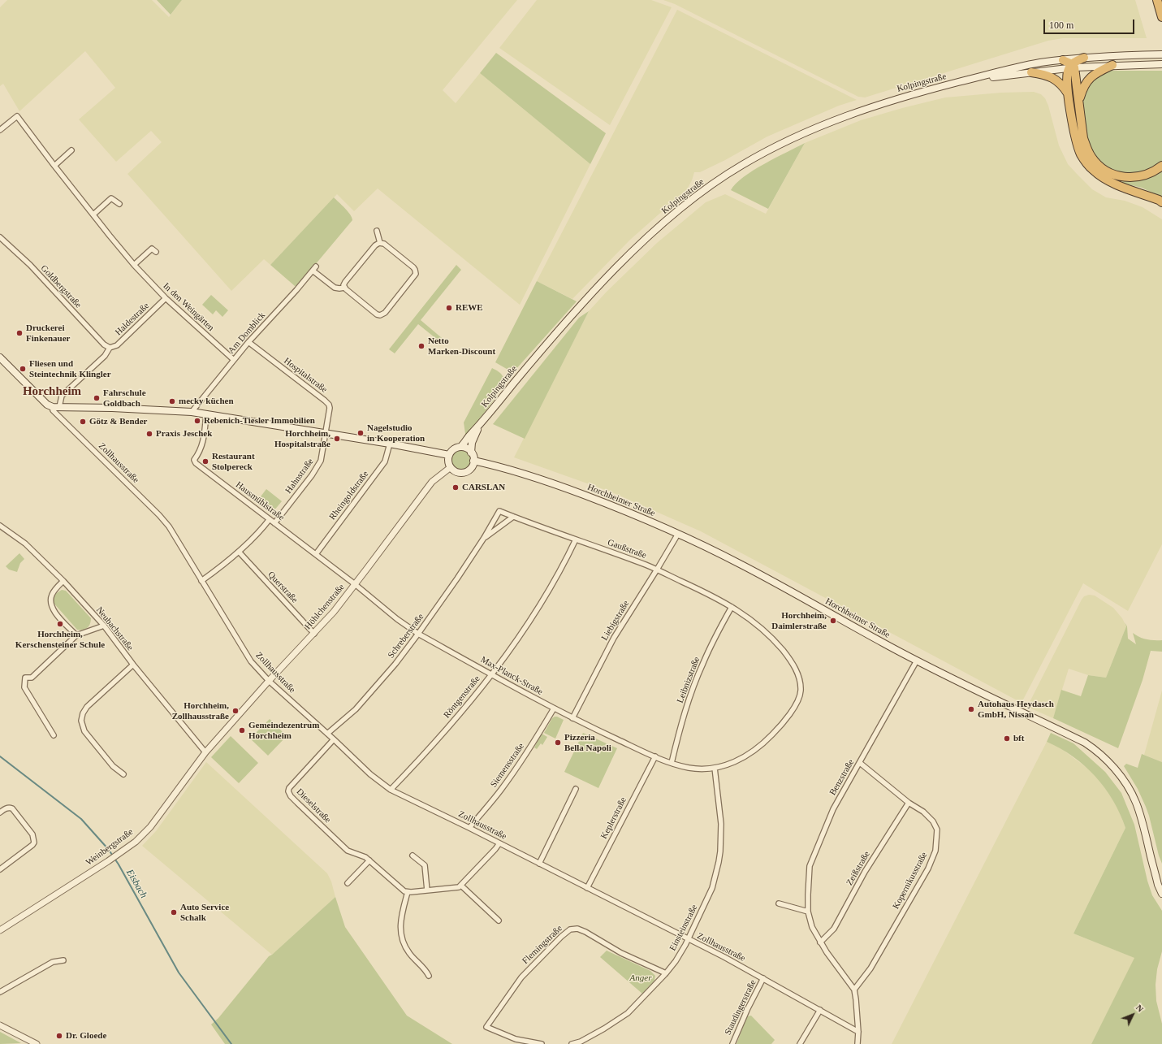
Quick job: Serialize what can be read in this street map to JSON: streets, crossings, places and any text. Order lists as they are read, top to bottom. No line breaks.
{"streets":{"main road":["Kolpingstraße","Horchheimer Straße"],"street":["Goldbergstraße","In den Weingärten","Haldestraße","Am Domblick","Hospitalstraße","Zollhausstraße","Hahnstraße","Rheingoldstraße","Hausmühlstraße","Gaußstraße","Querstraße","Höhlchenstraße","Liebigstraße","Neubachstraße","Schreberstraße","Max-Planck-Straße","Leibnizstraße","Röntgenstraße","Siemensstraße","Benzstraße","Dieselstraße","Keplerstraße","Weinbergstraße","Zeißstraße","Kopernikusstraße","Einsteinstraße","Flemingstraße","Staudingerstraße"]},"crossings":[["Kolpingstraße","Horchheimer Straße"],["Kolpingstraße","Höhlchenstraße"],["Goldbergstraße","Haldestraße"],["In den Weingärten","Haldestraße"],["In den Weingärten","Am Domblick"],["Haldestraße","Zollhausstraße"],["Am Domblick","Hospitalstraße"],["Hospitalstraße","Hahnstraße"],["Zollhausstraße","Höhlchenstraße"],["Zollhausstraße","Schreberstraße"],["Zollhausstraße","Röntgenstraße"],["Zollhausstraße","Siemensstraße"],["Zollhausstraße","Benzstraße"],["Zollhausstraße","Dieselstraße"],["Zollhausstraße","Keplerstraße"],["Zollhausstraße","Einsteinstraße"],["Zollhausstraße","Staudingerstraße"],["Hahnstraße","Hausmühlstraße"],["Rheingoldstraße","Hausmühlstraße"],["Horchheimer Straße","Höhlchenstraße"],["Horchheimer Straße","Liebigstraße"],["Horchheimer Straße","Benzstraße"],["Hausmühlstraße","Höhlchenstraße"],["Hausmühlstraße","Max-Planck-Straße"],["Gaußstraße","Liebigstraße"],["Gaußstraße","Schreberstraße"],["Gaußstraße","Max-Planck-Straße"],["Gaußstraße","Leibnizstraße"],["Gaußstraße","Röntgenstraße"],["Gaußstraße","Einsteinstraße"],["Querstraße","Höhlchenstraße"],["Höhlchenstraße","Neubachstraße"],["Höhlchenstraße","Max-Planck-Straße"],["Höhlchenstraße","Weinbergstraße"],["Liebigstraße","Max-Planck-Straße"],["Neubachstraße","Weinbergstraße"],["Schreberstraße","Max-Planck-Straße"],["Max-Planck-Straße","Leibnizstraße"],["Max-Planck-Straße","Röntgenstraße"],["Max-Planck-Straße","Siemensstraße"],["Max-Planck-Straße","Keplerstraße"],["Max-Planck-Straße","Einsteinstraße"],["Benzstraße","Zeißstraße"],["Benzstraße","Kopernikusstraße"],["Zeißstraße","Kopernikusstraße"],["Einsteinstraße","Flemingstraße"]],"districts":["Horchheim"],"water":["Eisbach"],"parks":["Anger"],"places":["REWE","Druckerei Finkenauer","Netto Marken-Discount","Fliesen und Steintechnik Klingler","Fahrschule Goldbach","mecky küchen","Rebenich-Tiesler Immobilien","Götz & Bender","Nagelstudio in Kooperation","Praxis Jeschek","Horchheim, Hospitalstraße","Restaurant Stolpereck","CARSLAN","Horchheim, Daimlerstraße","Horchheim, Kerschensteiner Schule","Autohaus Heydasch GmbH, Nissan","Horchheim, Zollhausstraße","Gemeindezentrum Horchheim","bft","Pizzeria Bella Napoli","Auto Service Schalk","Dr. Gloede"],"scale_bar":"100 m","north":"top right"}
